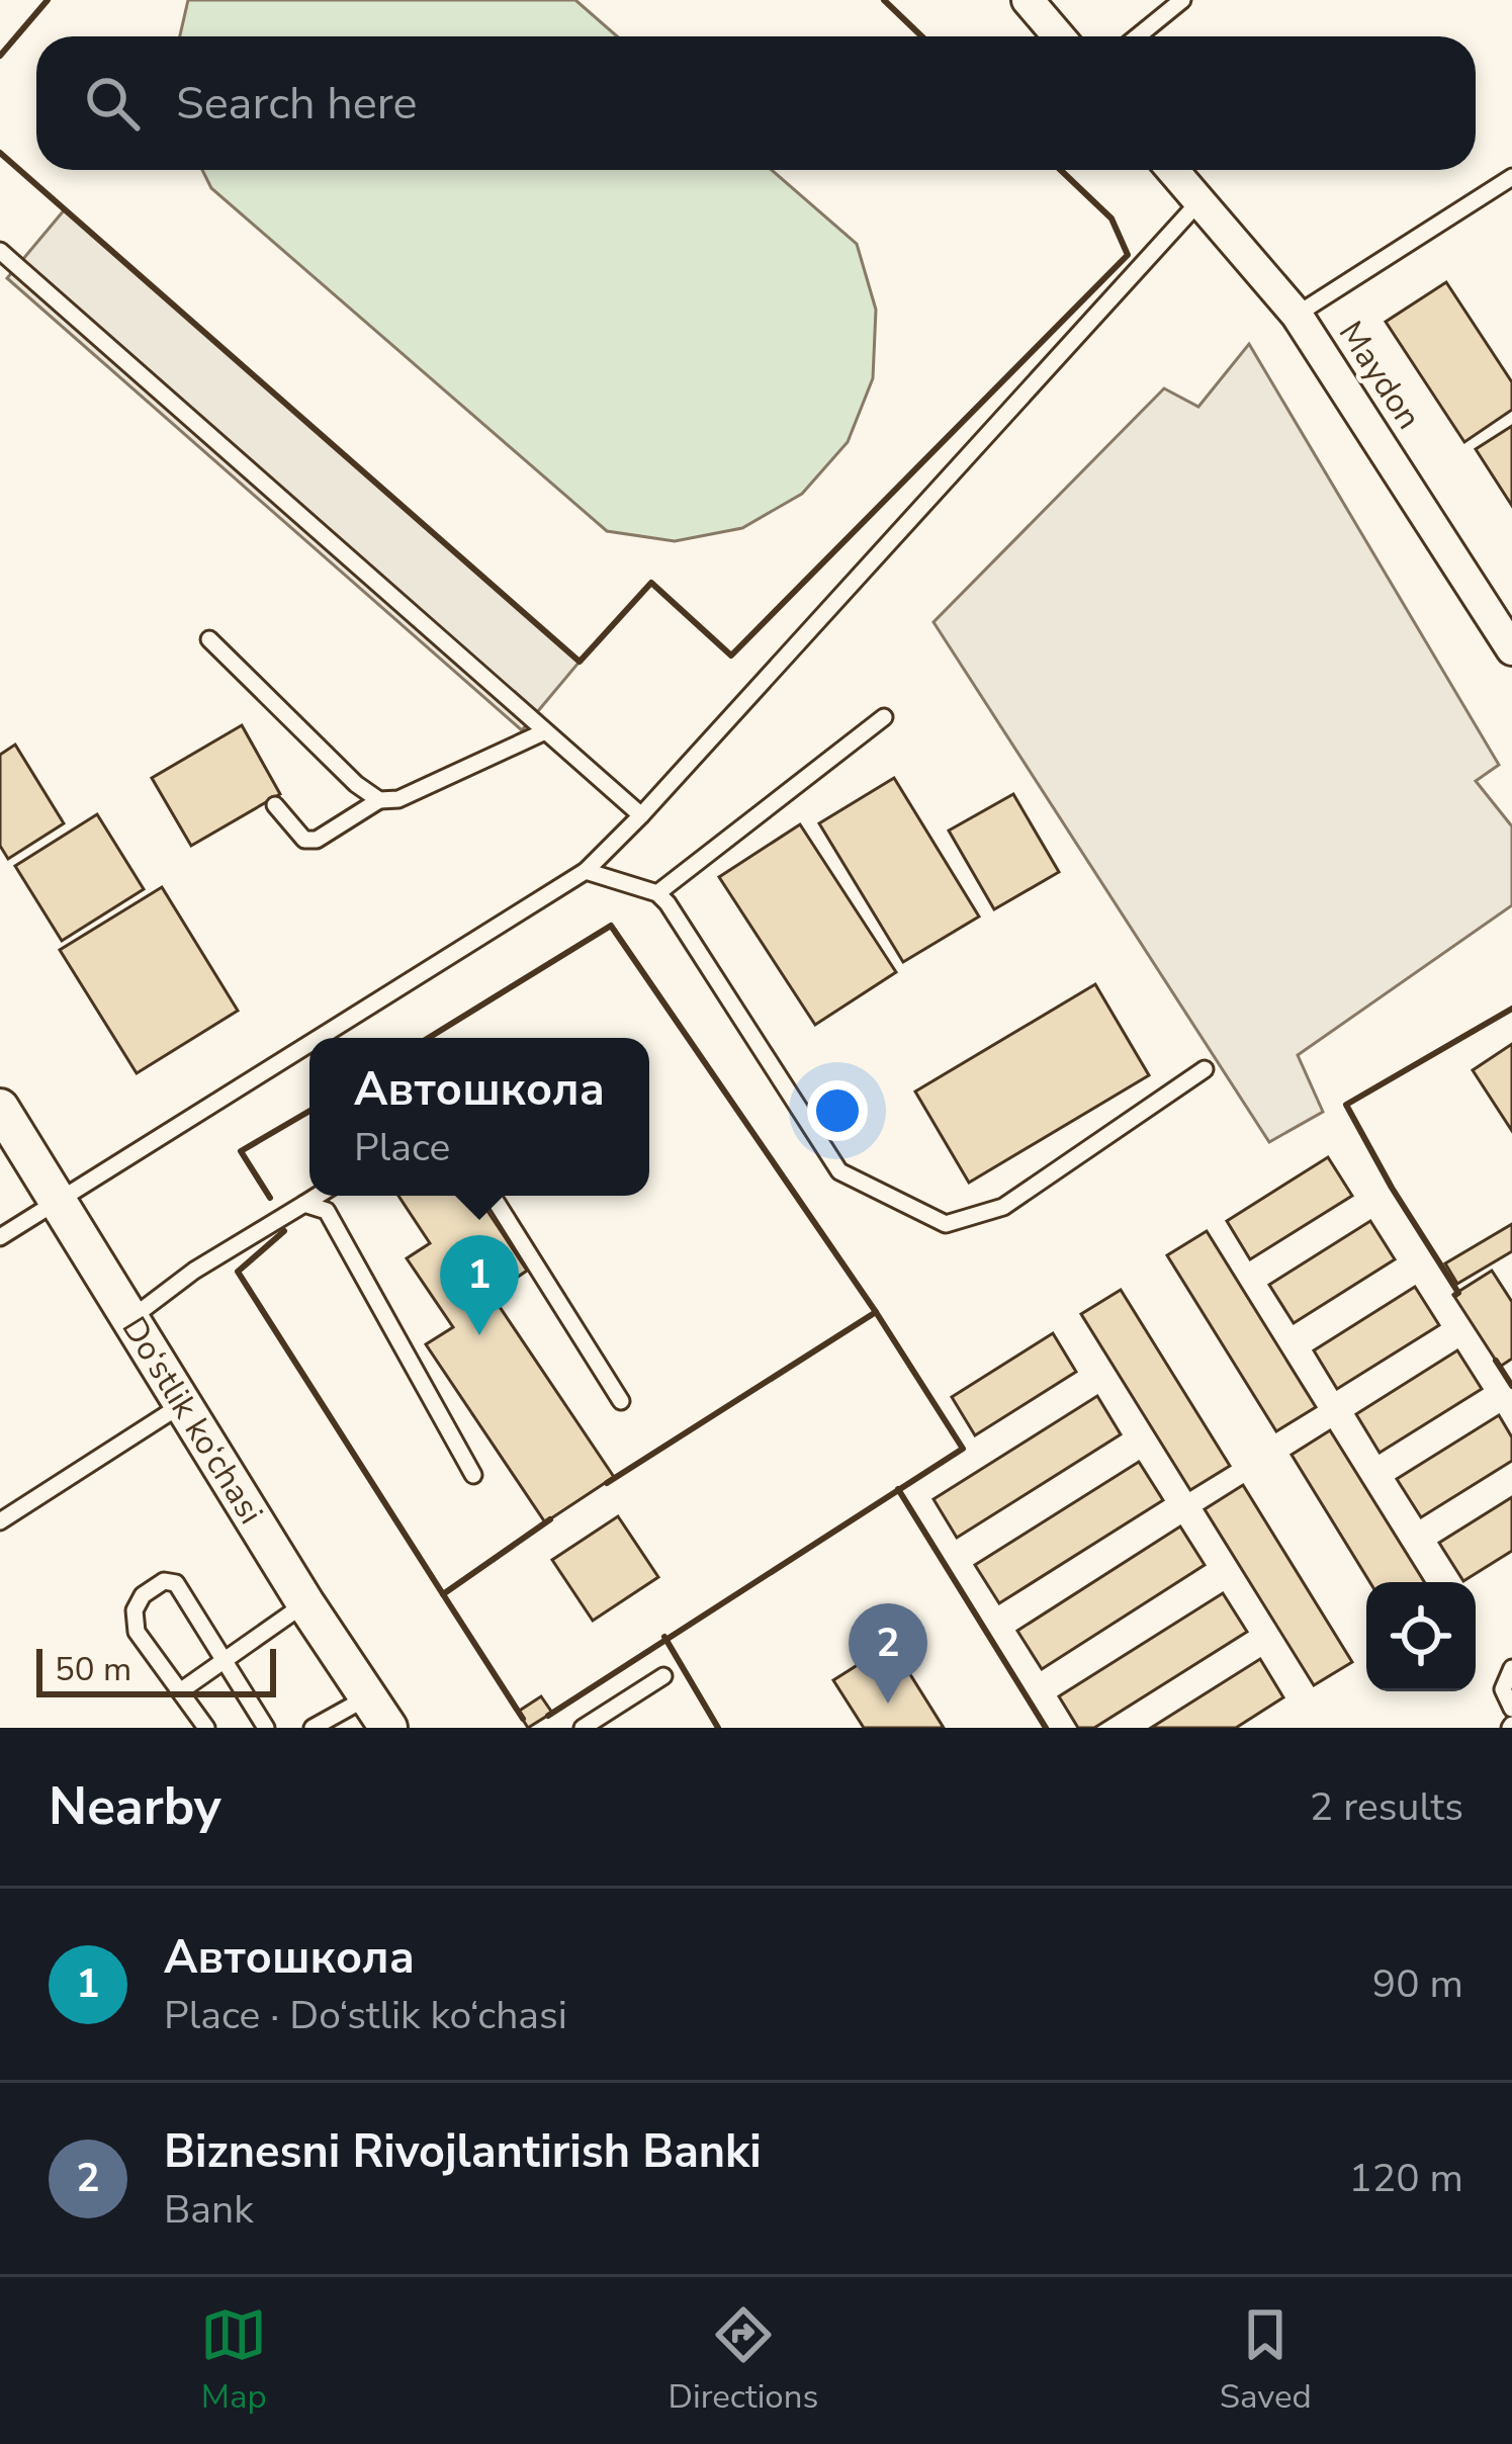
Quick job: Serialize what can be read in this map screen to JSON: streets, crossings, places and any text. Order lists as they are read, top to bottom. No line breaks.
{"streets":{"street":["Maydon","Do‘stlik ko‘chasi"]},"scale_bar":"50 m","page":{"search":"Search here","popup":["Автошкола","Place"],"pins":["1","2"],"scale":"50 m","heading":["Nearby","2 results"],"list":[{"mark":"1","name":"Автошкола","note":"Place · Do‘stlik ko‘chasi","value":"90 m"},{"mark":"2","name":"Biznesni Rivojlantirish Banki","note":"Bank","value":"120 m"}],"nav":["Map","Directions","Saved"]}}
